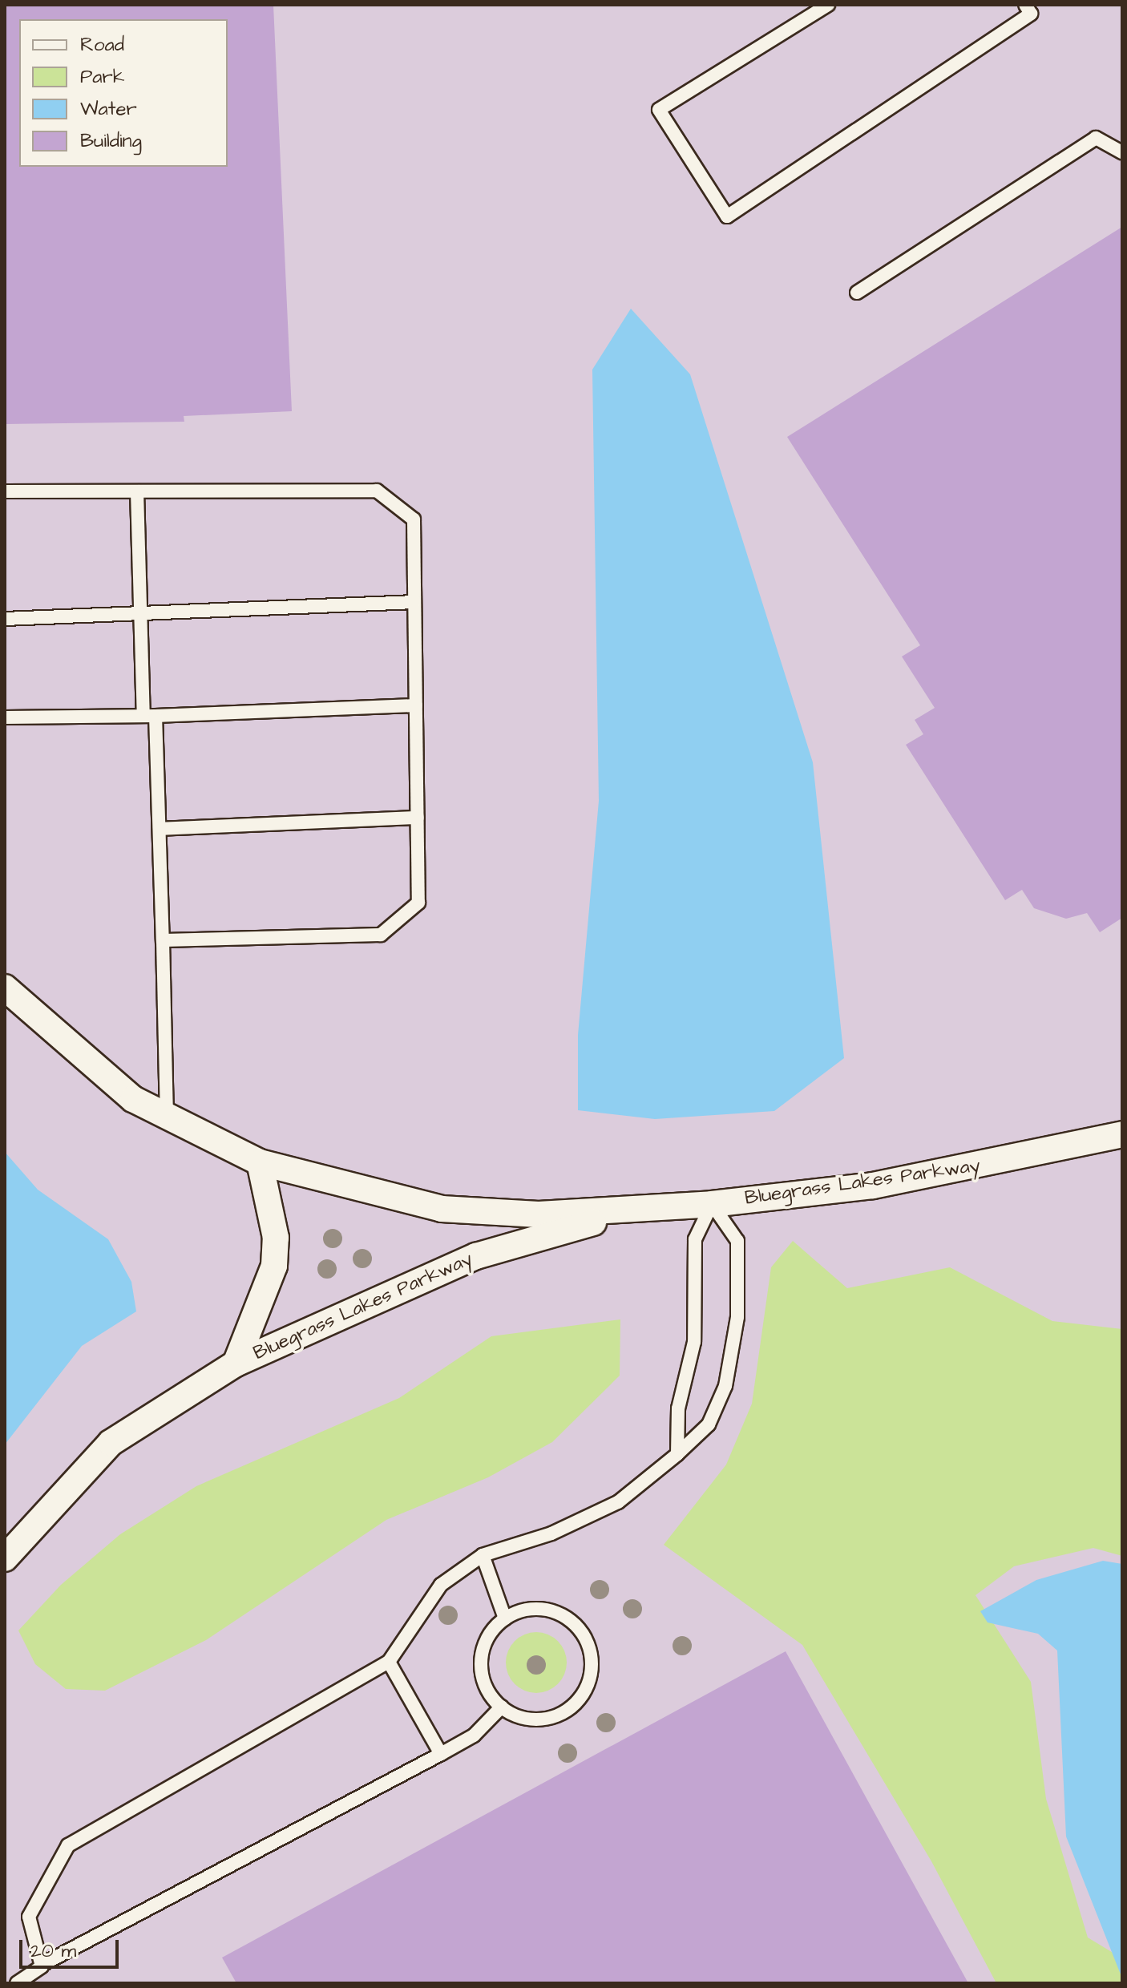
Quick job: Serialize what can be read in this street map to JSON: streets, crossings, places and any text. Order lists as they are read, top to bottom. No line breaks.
{"streets":{"street":["Bluegrass Lakes Parkway"]},"legend":["Road","Park","Water","Building"],"scale_bar":"20 m"}
